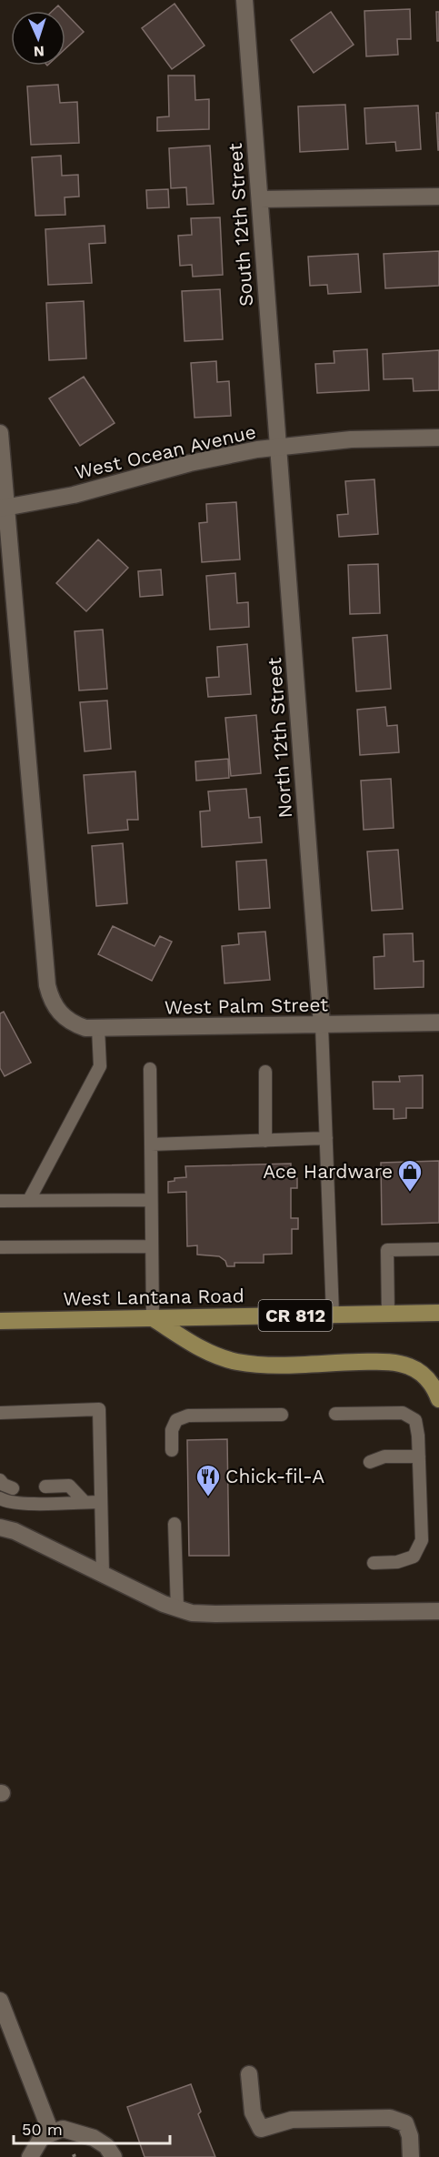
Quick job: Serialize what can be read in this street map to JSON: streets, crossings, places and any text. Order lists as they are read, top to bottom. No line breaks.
{"streets":{"main road":["West Lantana Road","CR 812"],"street":["South 12th Street","West Ocean Avenue","North 12th Street","West Palm Street"]},"crossings":[["South 12th Street","West Ocean Avenue"],["South 12th Street","North 12th Street"],["West Ocean Avenue","North 12th Street"],["West Ocean Avenue","West Palm Street"],["North 12th Street","West Palm Street"]],"places":{"shop":["Ace Hardware"],"restaurant":["Chick-fil-A"]},"scale_bar":"50 m","north":"bottom"}
